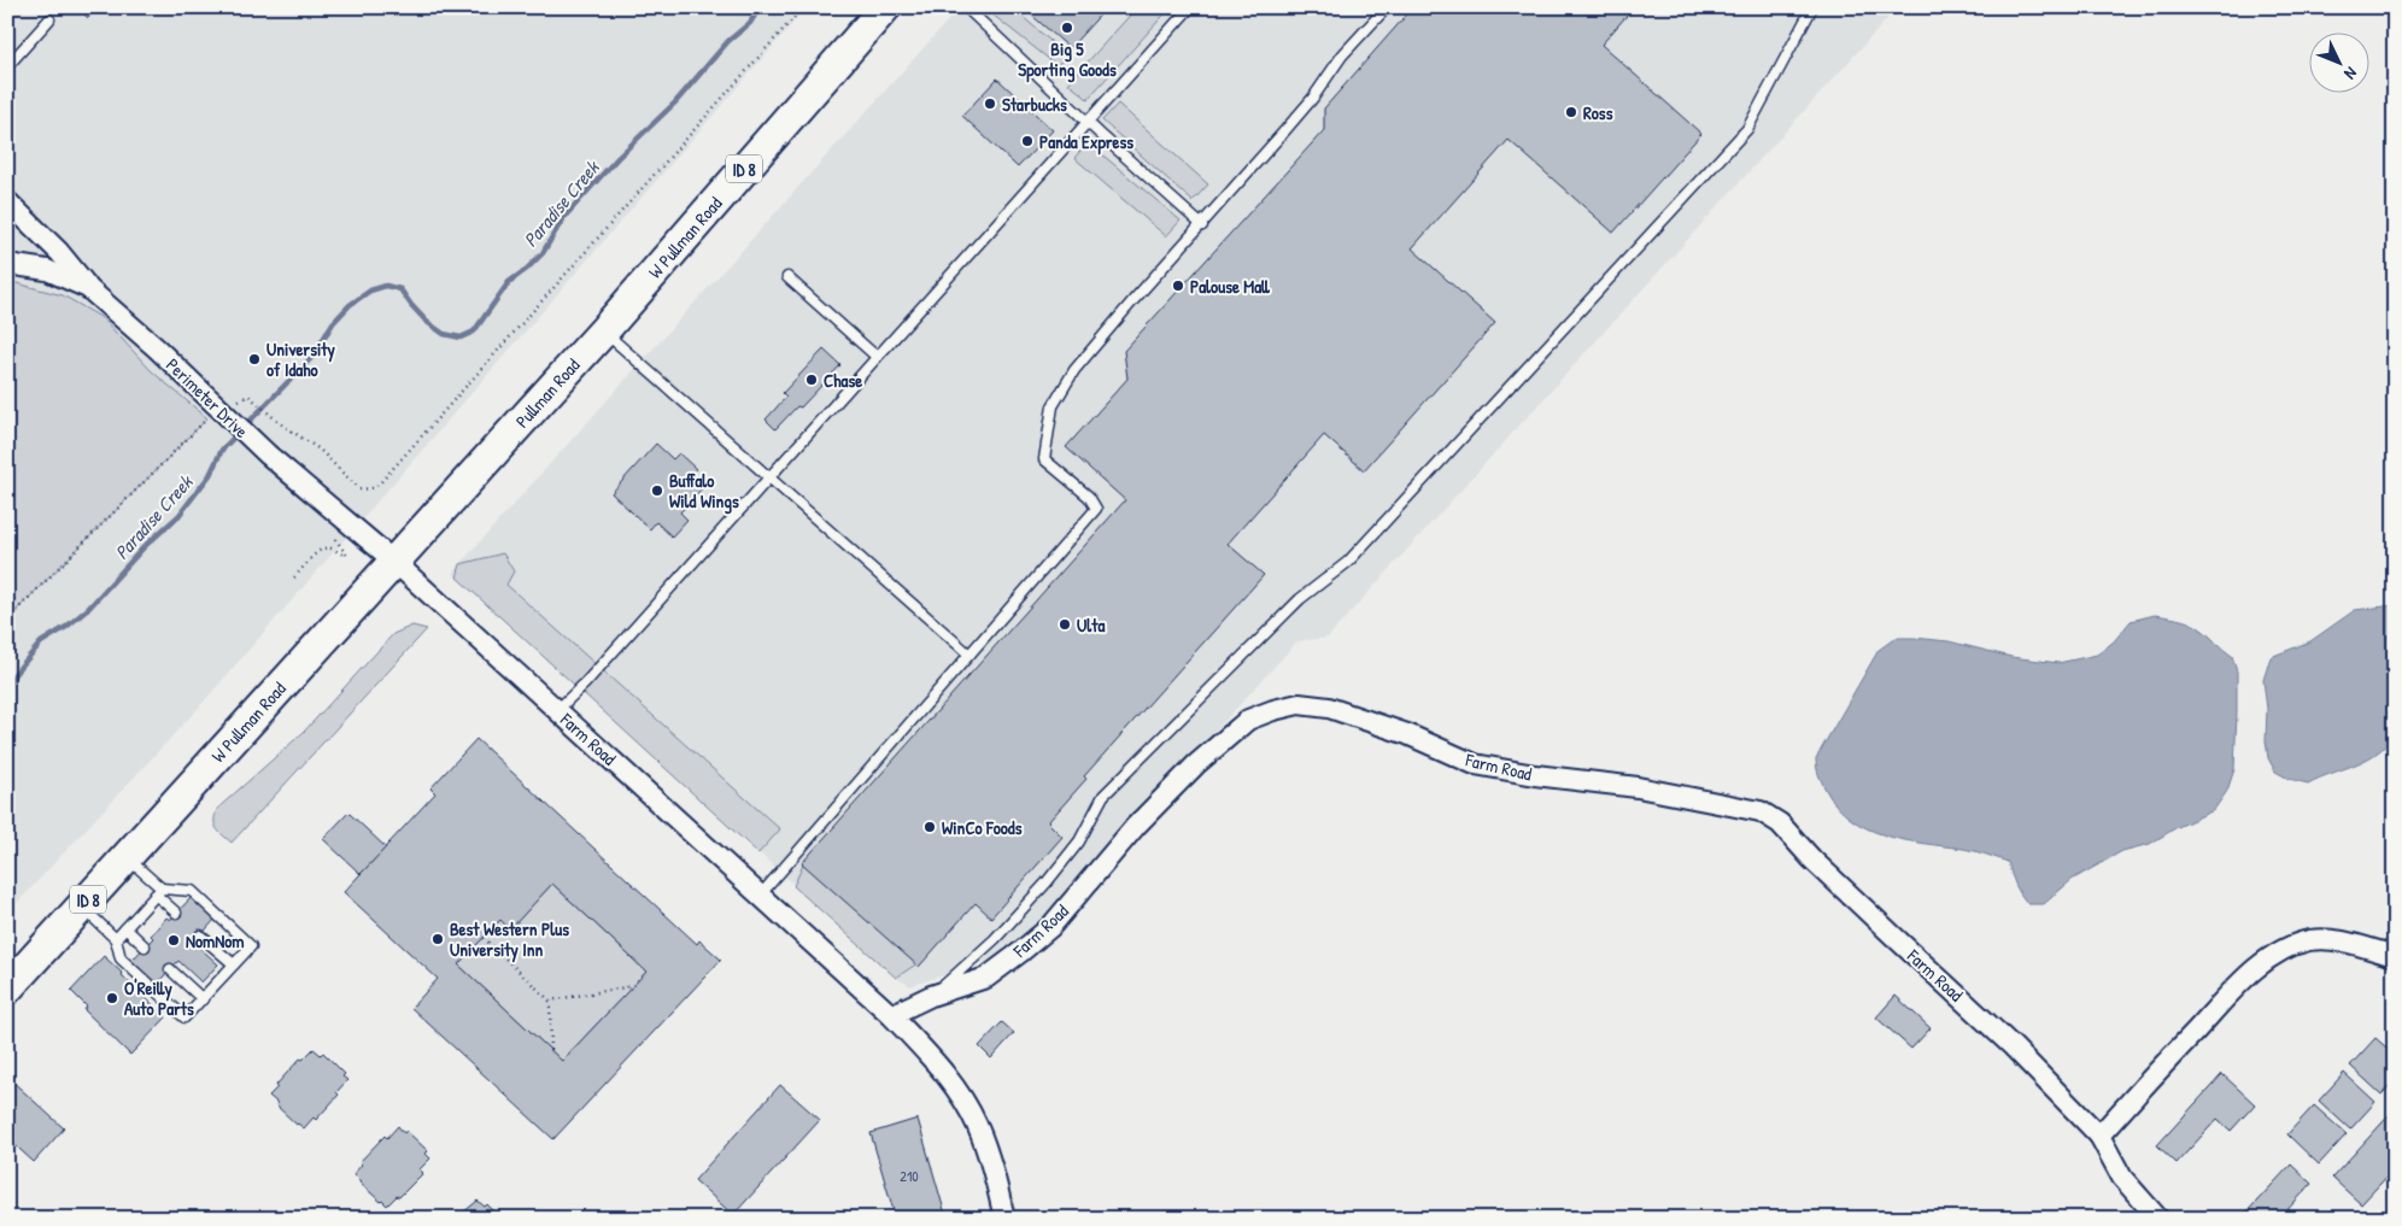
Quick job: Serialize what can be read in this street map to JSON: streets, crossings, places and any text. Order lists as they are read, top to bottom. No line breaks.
{"streets":{"main road":["ID 8","W Pullman Road","Pullman Road"],"street":["Perimeter Drive","Farm Road"]},"crossings":[["W Pullman Road","Pullman Road"],["W Pullman Road","Perimeter Drive"],["W Pullman Road","Farm Road"],["Perimeter Drive","Farm Road"]],"water":["Paradise Creek"],"places":["Big 5 Sporting Goods","Starbucks","Ross","Panda Express","Palouse Mall","University of Idaho","Chase","Buffalo Wild Wings","Ulta","WinCo Foods","Best Western Plus University Inn","NomNom","O'Reilly Auto Parts"],"house_numbers":["210"],"north":"bottom right"}
